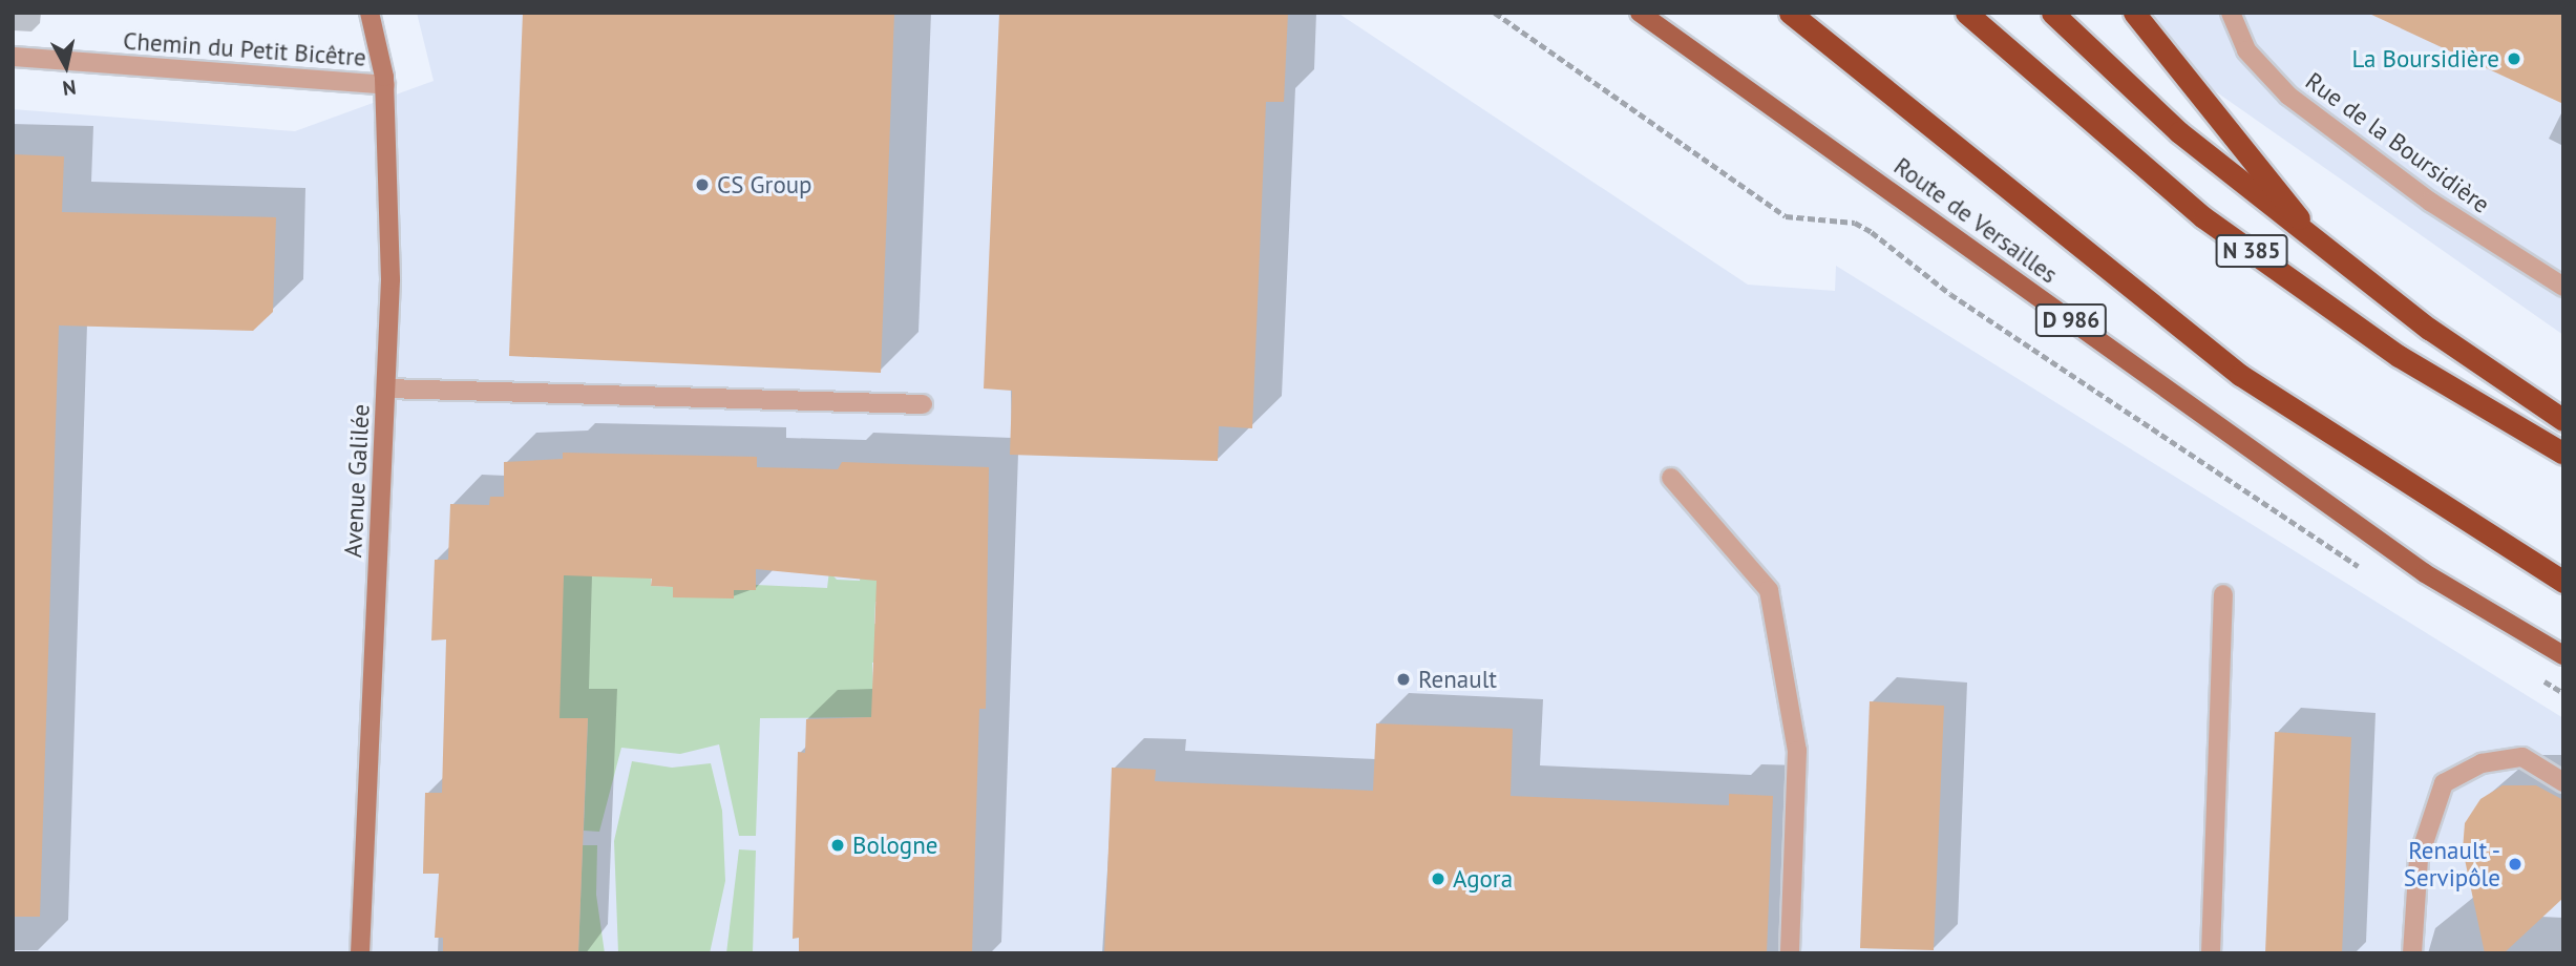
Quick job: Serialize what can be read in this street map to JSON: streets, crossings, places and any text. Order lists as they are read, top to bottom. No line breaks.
{"streets":{"highway":["N 385"],"main road":["Route de Versailles","D 986","Avenue Galilée"],"street":["Chemin du Petit Bicêtre","Rue de la Boursidière"]},"crossings":[["Chemin du Petit Bicêtre","Avenue Galilée"]],"places":["La Boursidière","CS Group","Renault","Bologne","Renault - Servipôle","Agora"],"north":"bottom"}
